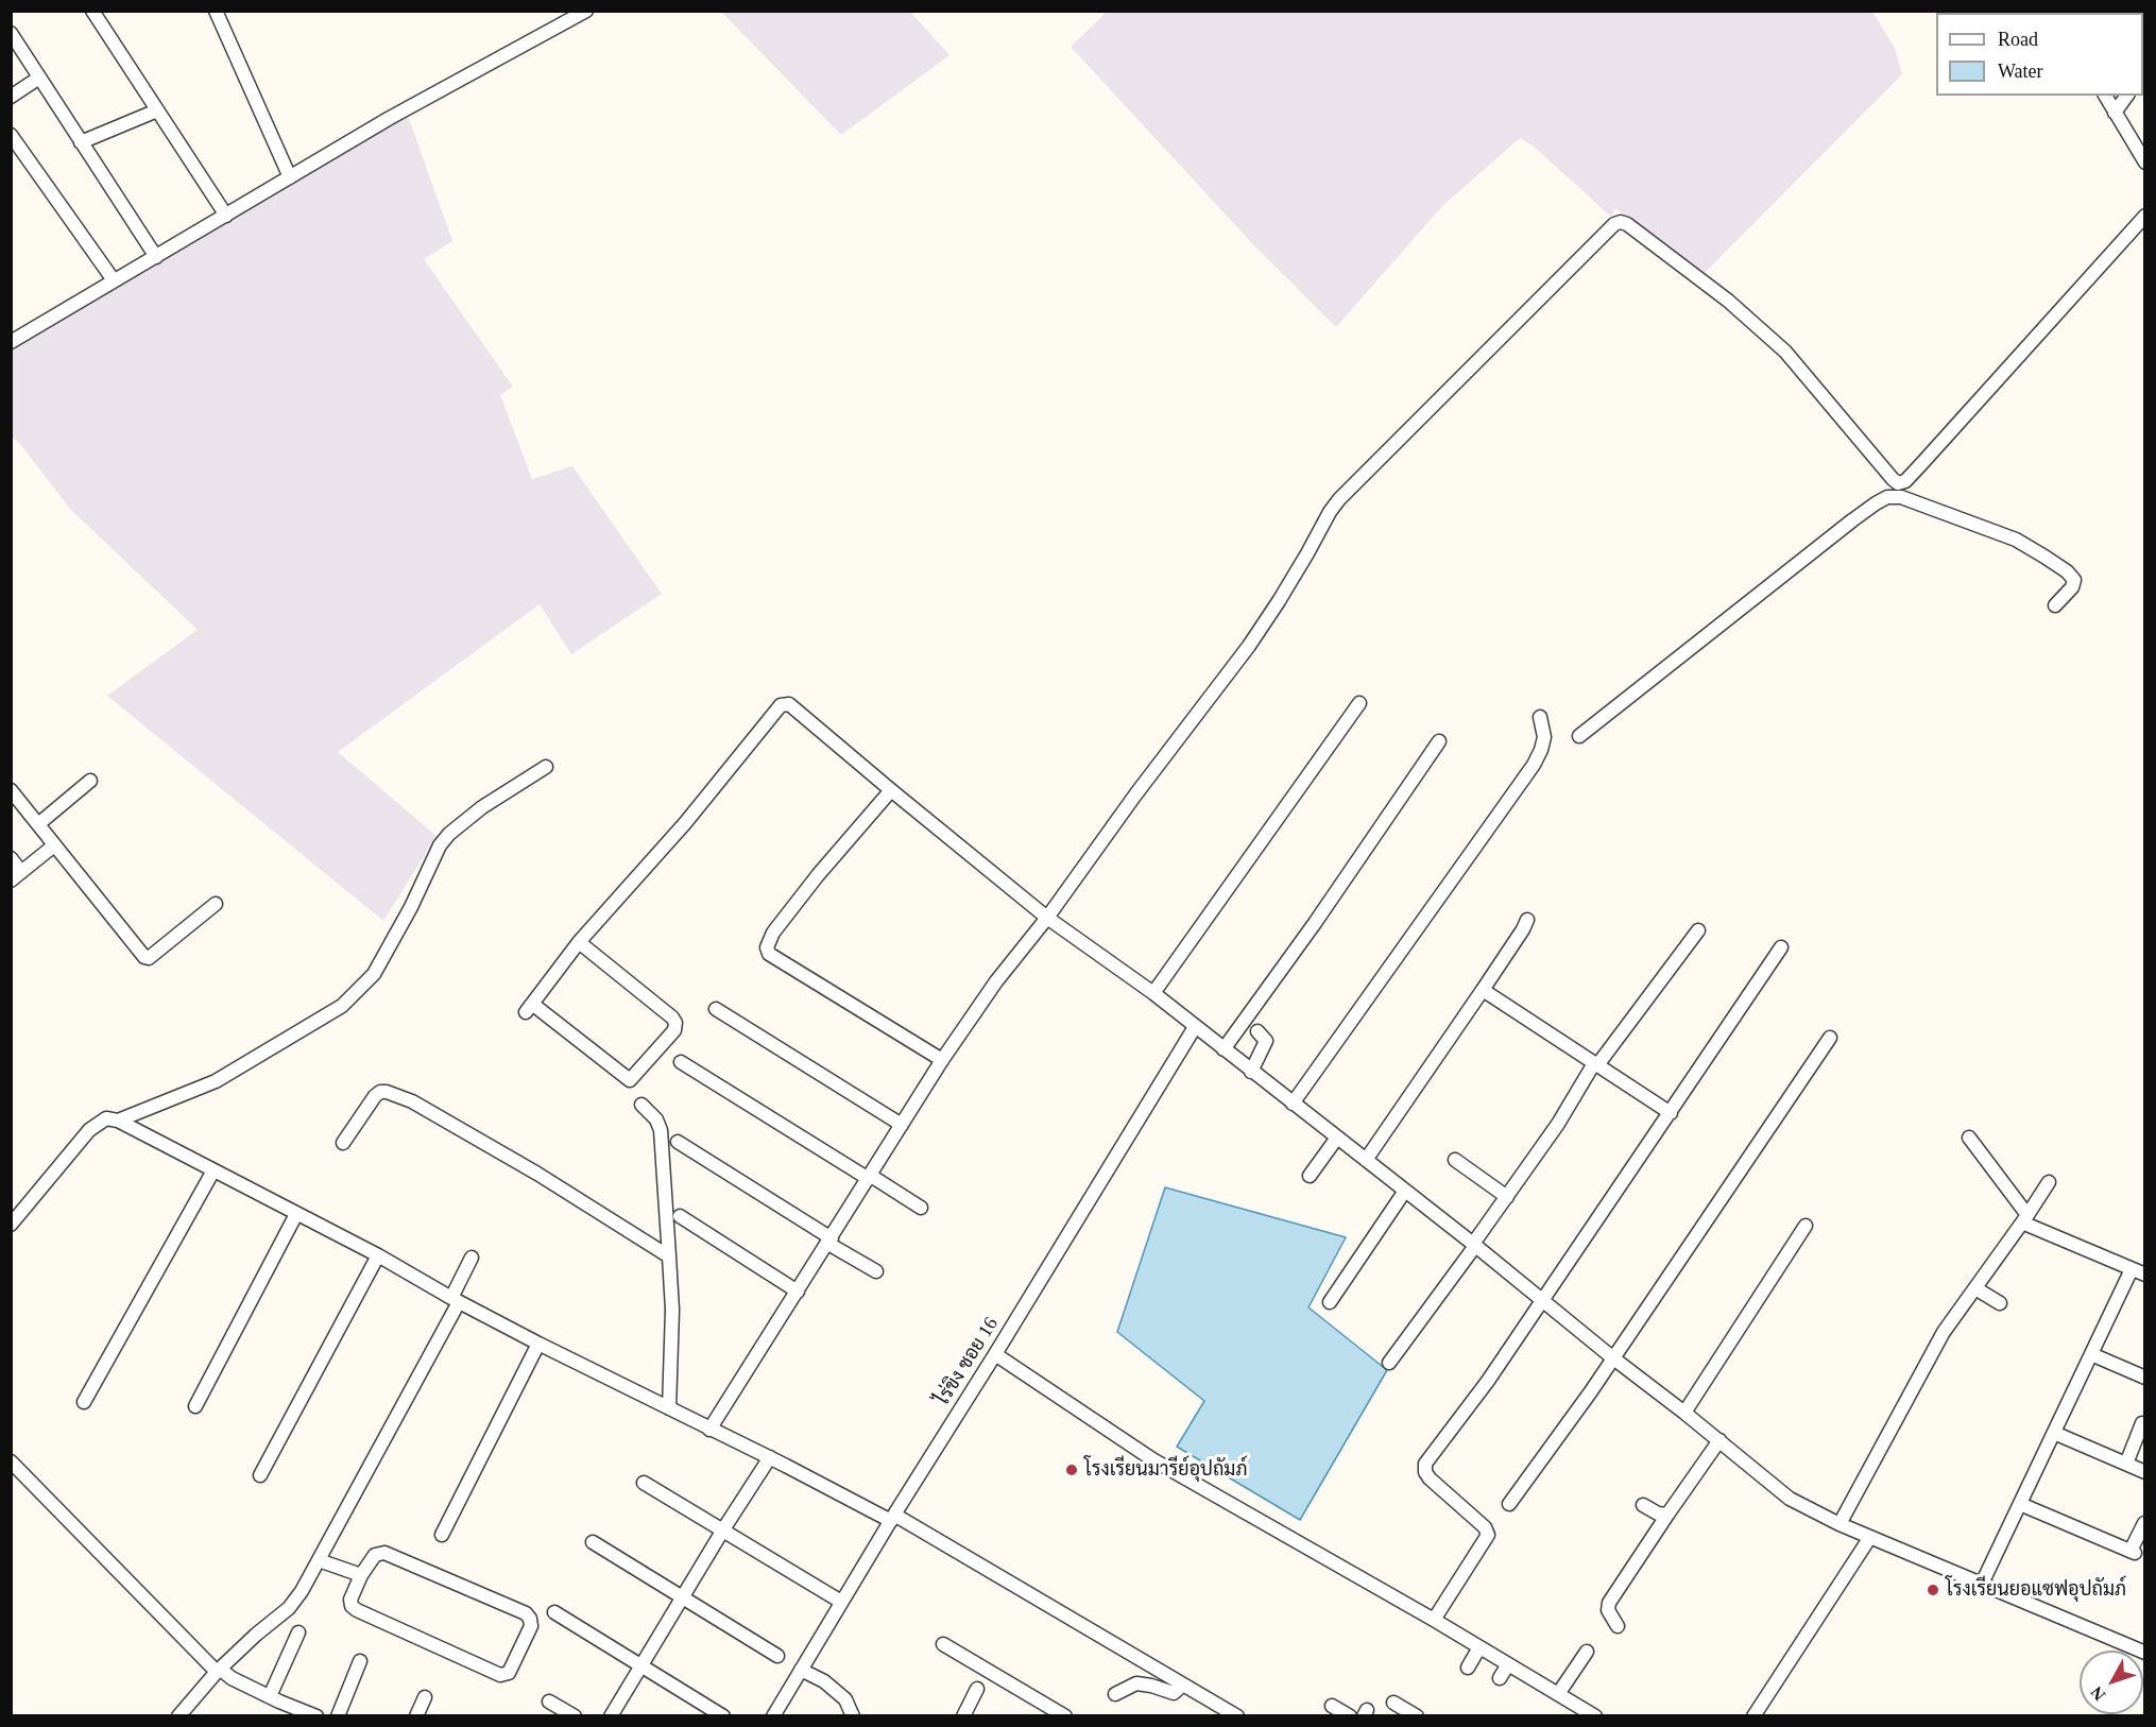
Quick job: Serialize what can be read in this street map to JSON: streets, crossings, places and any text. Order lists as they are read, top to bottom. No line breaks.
{"streets":{"street":["ไร่ขิง ซอย 16"]},"places":["โรงเรียนมารีย์อุปถัมภ์","โรงเรียนยอแซฟอุปถัมภ์"],"legend":["Road","Water"],"north":"bottom left"}
